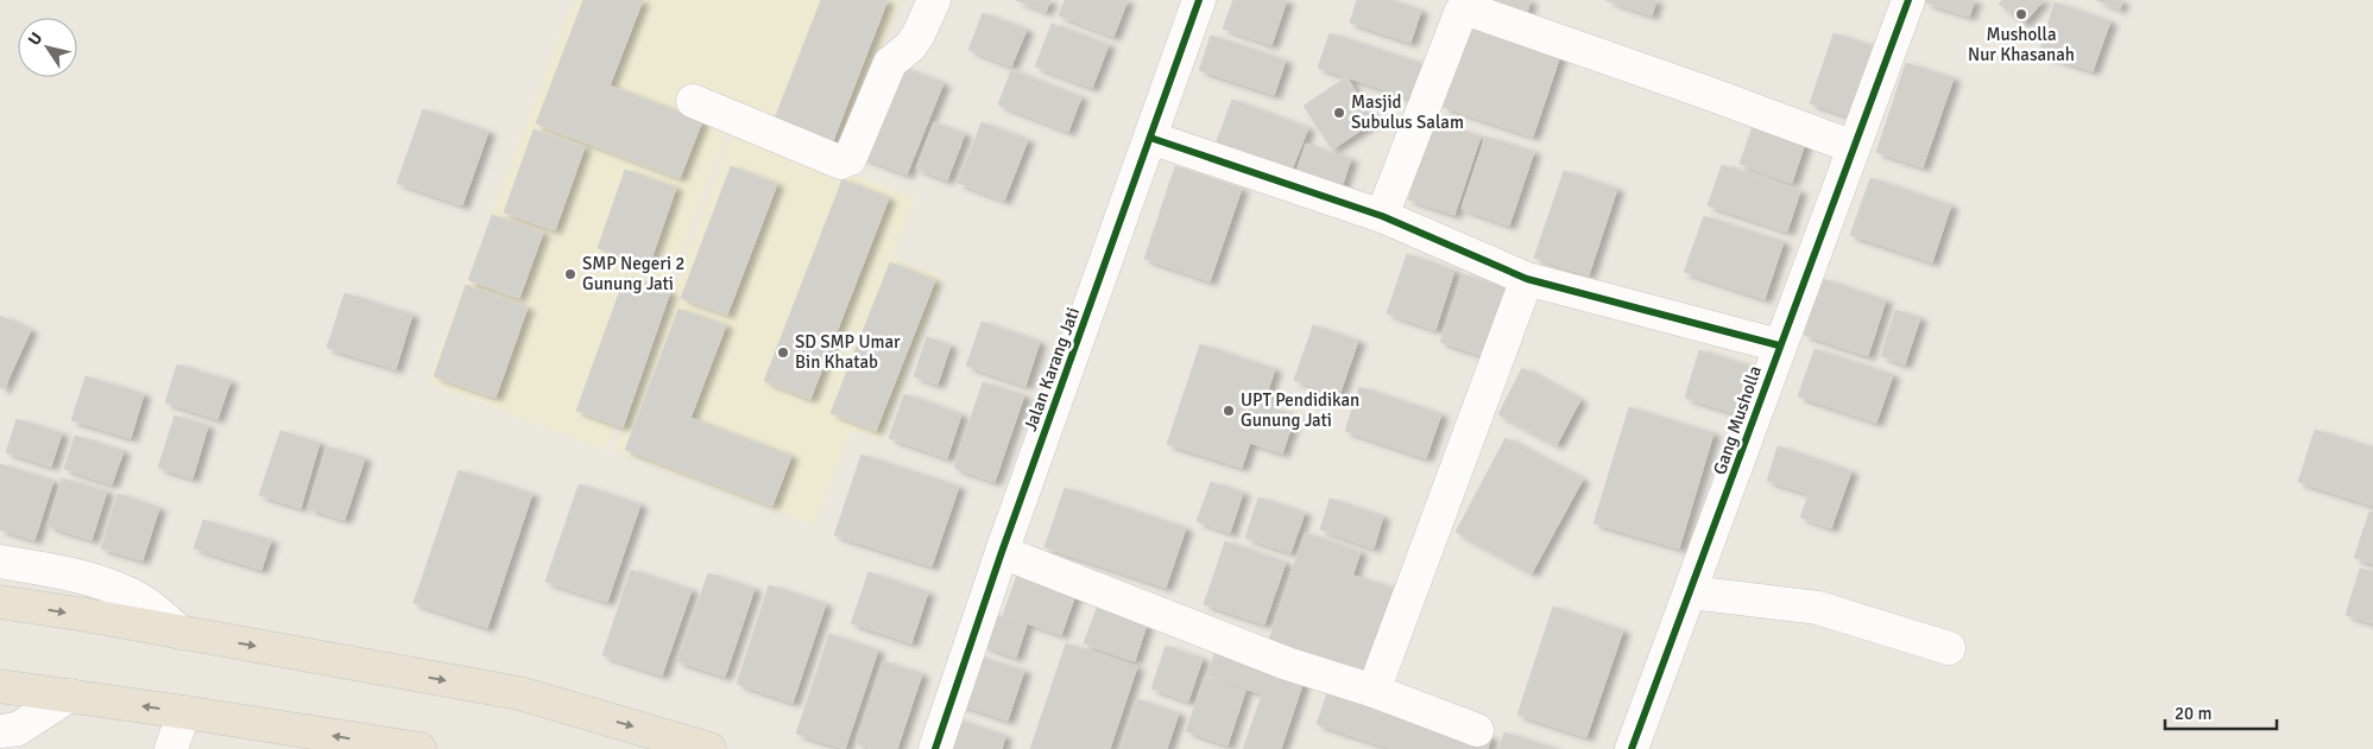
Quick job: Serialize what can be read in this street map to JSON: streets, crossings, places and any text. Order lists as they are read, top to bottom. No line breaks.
{"streets":{"street":["Jalan Karang Jati","Gang Musholla"]},"places":["Musholla Nur Khasanah","Masjid Subulus Salam","SMP Negeri 2 Gunung Jati","SD SMP Umar Bin Khatab","UPT Pendidikan Gunung Jati"],"scale_bar":"20 m","north":"top left"}
